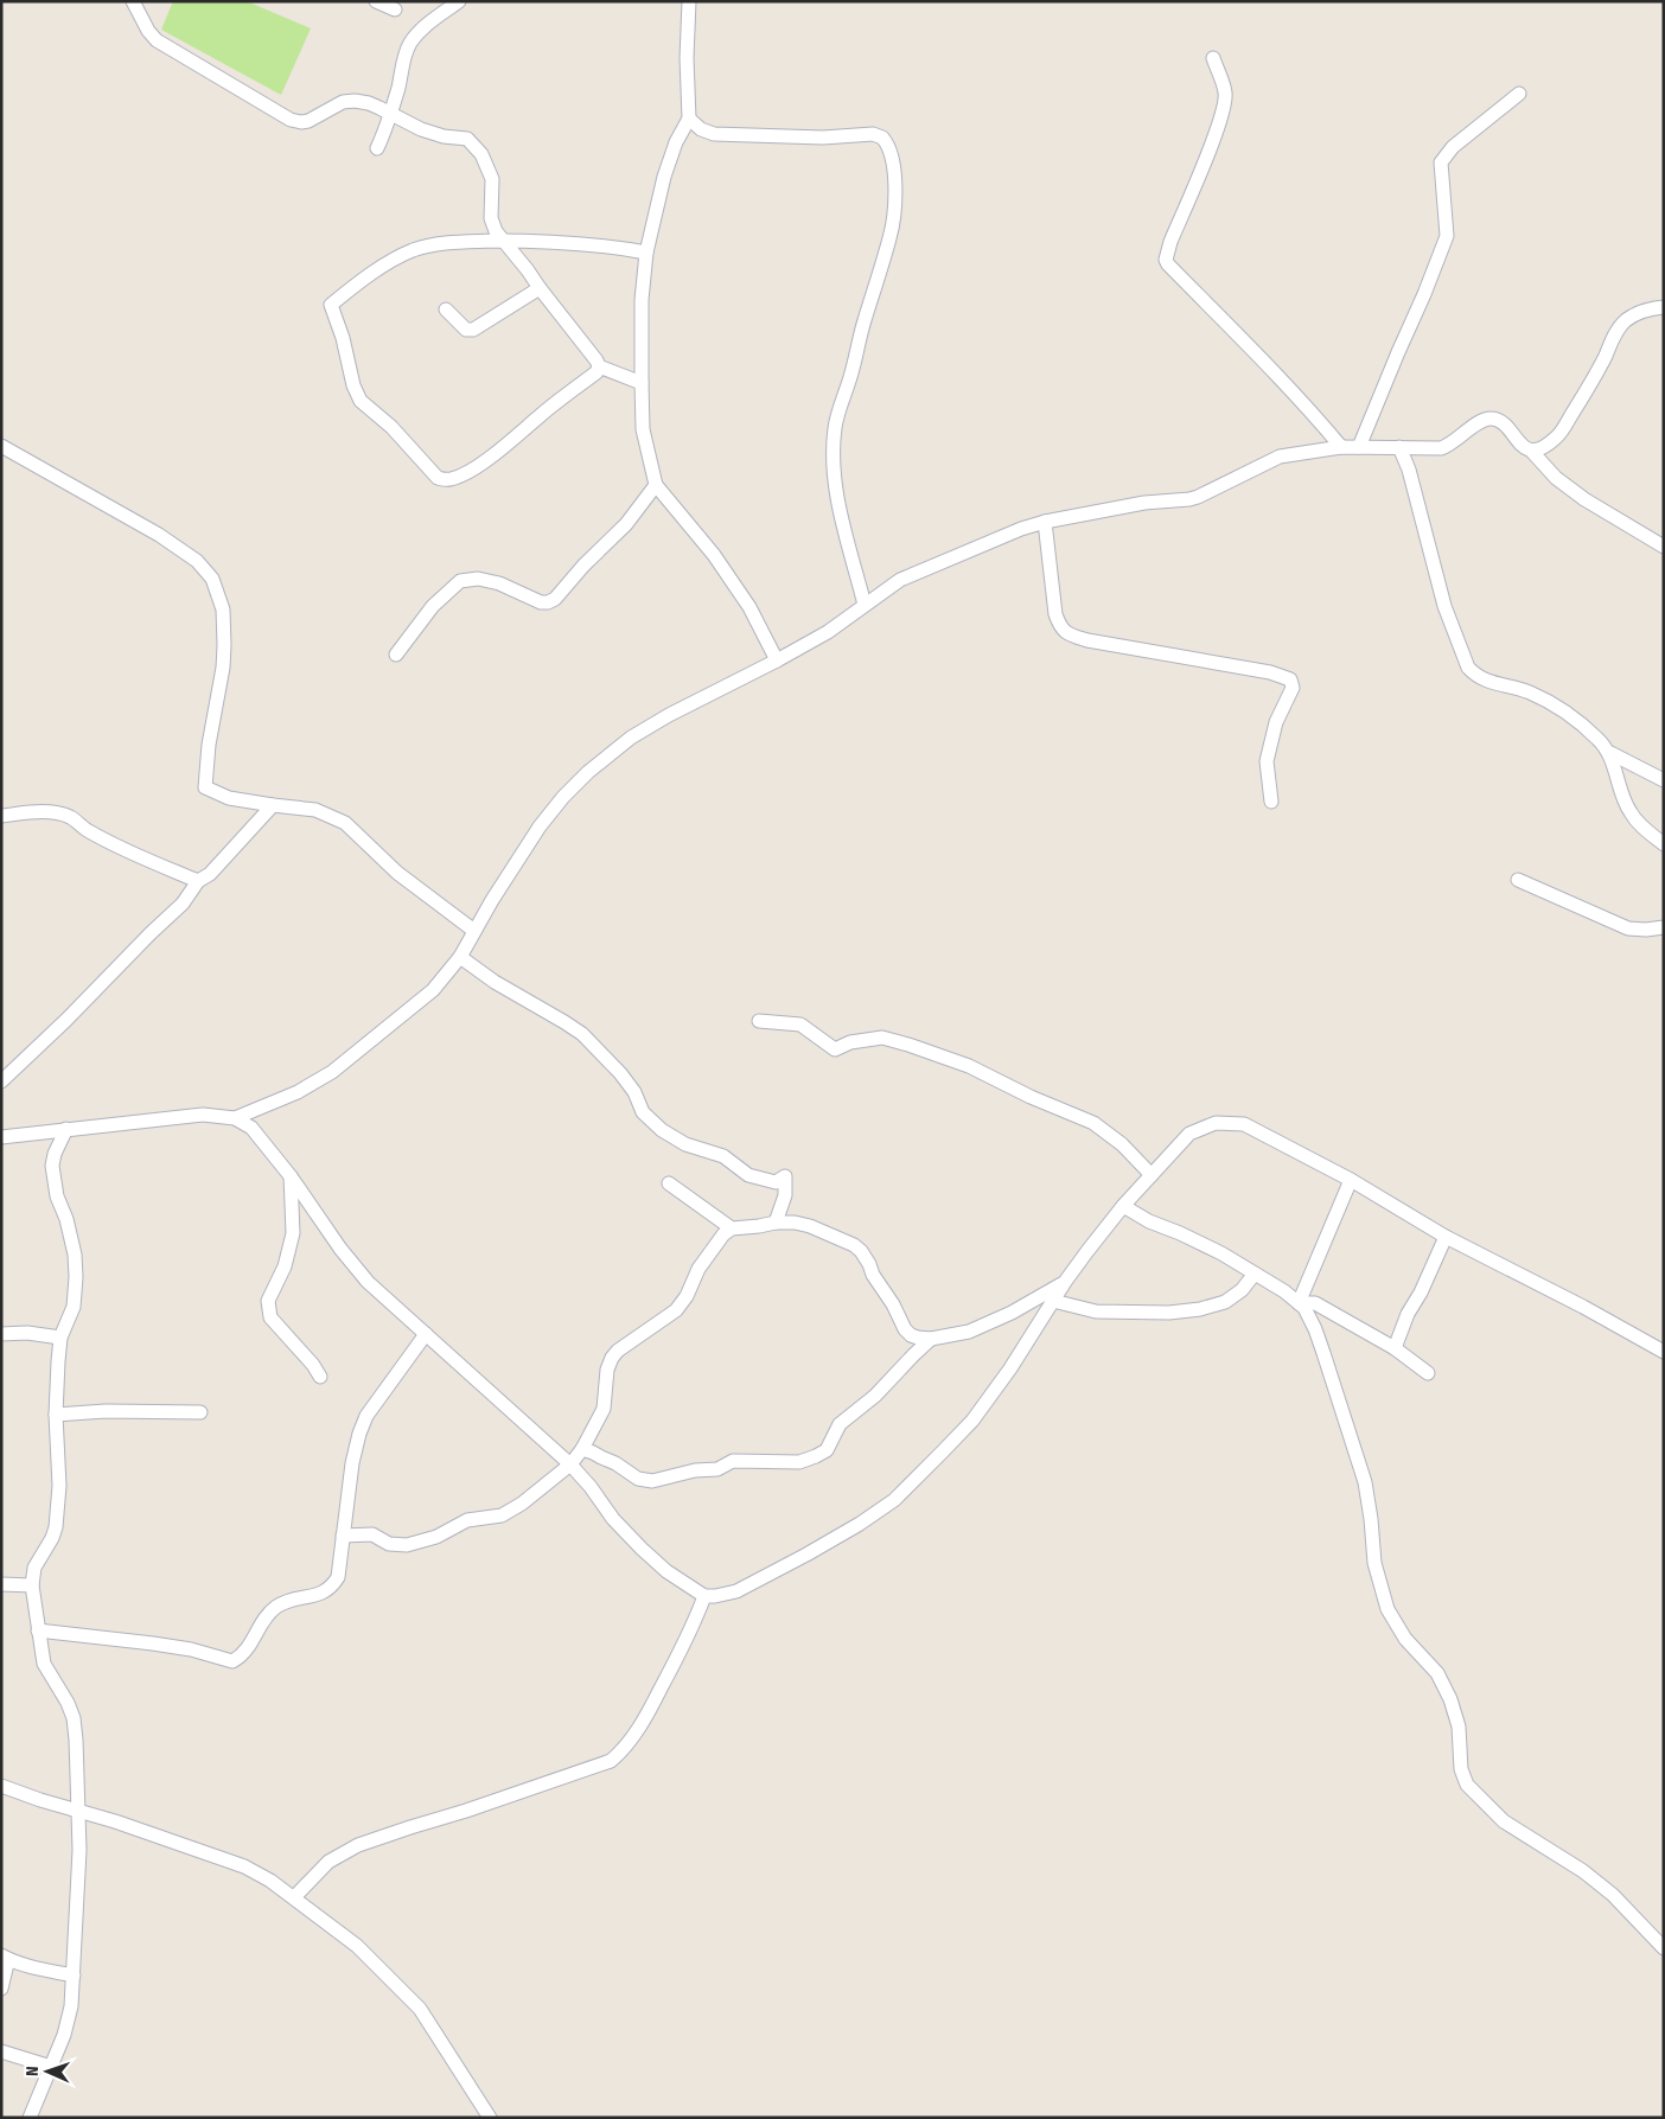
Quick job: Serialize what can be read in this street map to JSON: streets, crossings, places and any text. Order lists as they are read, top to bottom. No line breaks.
{"north":"left"}
